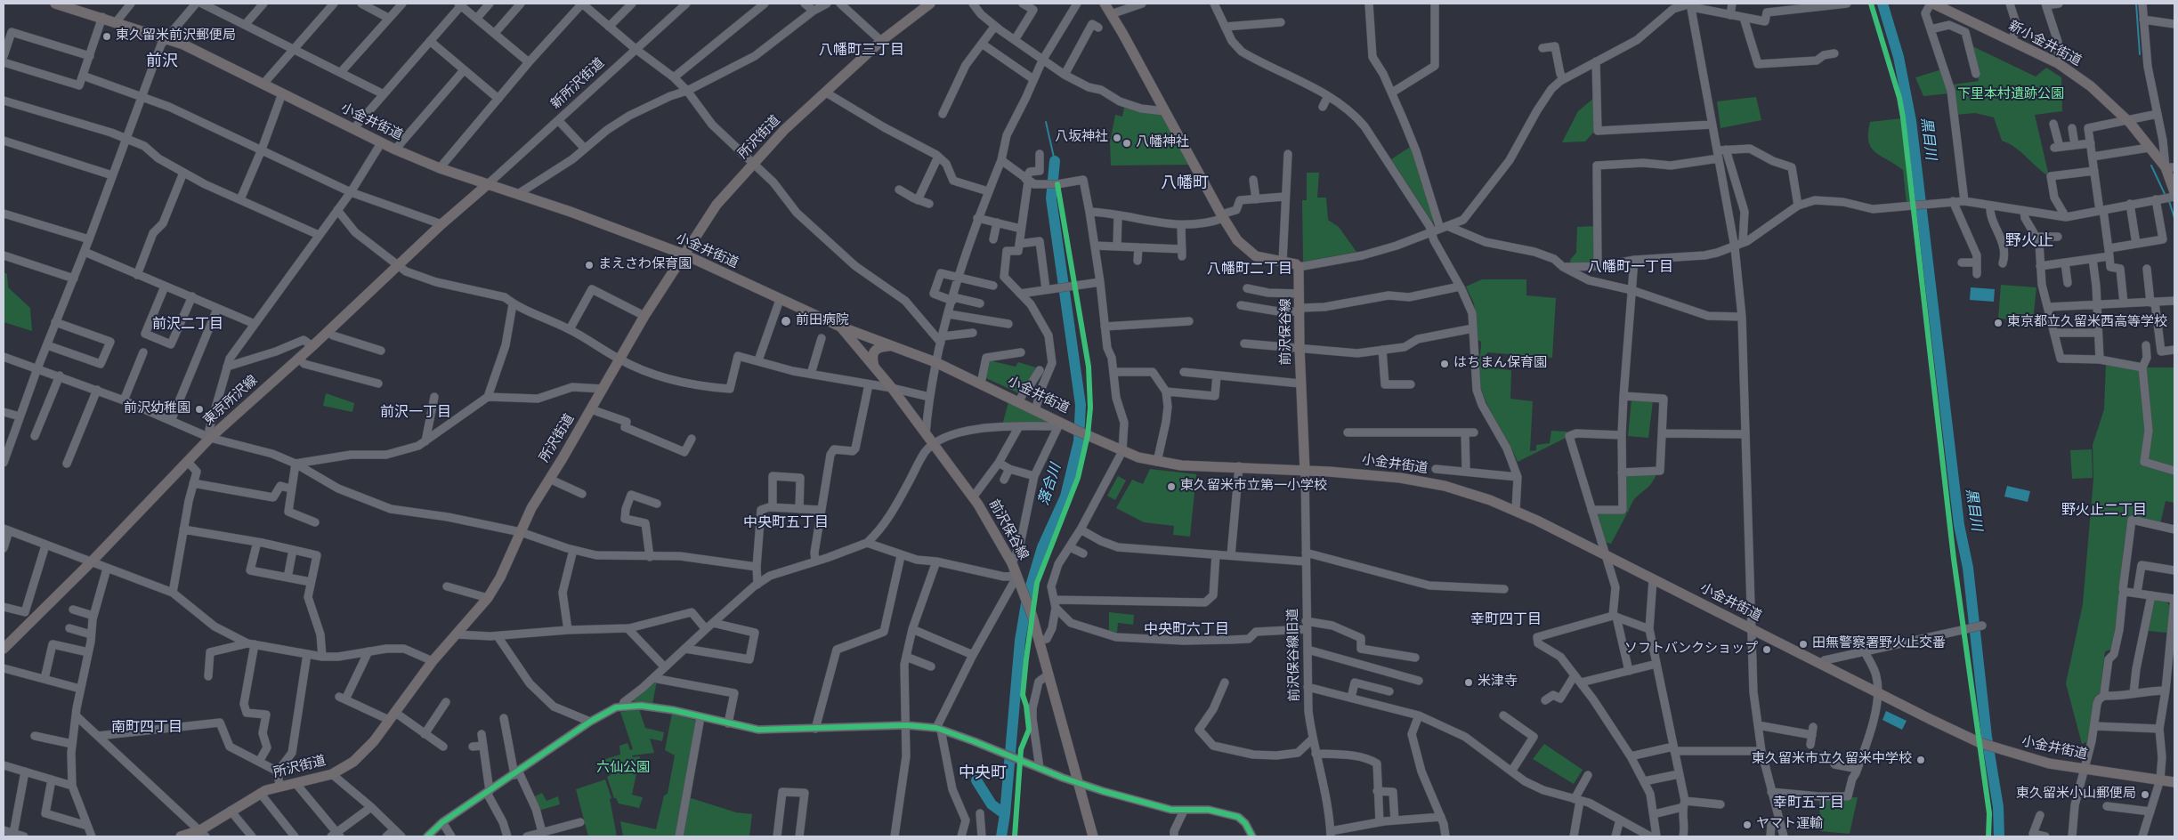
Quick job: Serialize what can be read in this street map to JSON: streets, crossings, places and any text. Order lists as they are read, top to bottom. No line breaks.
{"streets":{"main road":["新小金井街道","小金井街道","所沢街道","前沢保谷線","東京所沢線"],"street":["新所沢街道","前沢保谷線旧道"]},"crossings":[["新所沢街道","小金井街道"],["新所沢街道","東京所沢線"],["小金井街道","所沢街道"],["小金井街道","前沢保谷線"],["小金井街道","東京所沢線"],["小金井街道","前沢保谷線旧道"],["前沢保谷線","前沢保谷線旧道"]],"districts":["八幡町三丁目","前沢","八幡町","野火止","八幡町一丁目","八幡町二丁目","前沢二丁目","前沢一丁目","野火止二丁目","中央町五丁目","幸町四丁目","中央町六丁目","南町四丁目","中央町","幸町五丁目"],"water":["黒目川","落合川"],"parks":["下里本村遺跡公園","六仙公園"],"places":["東久留米前沢郵便局","八坂神社","八幡神社","まえさわ保育園","前田病院","東京都立久留米西高等学校","はちまん保育園","前沢幼稚園","東久留米市立第一小学校","田無警察署野火止交番","ソフトバンクショップ","米津寺","東久留米市立久留米中学校","東久留米小山郵便局","ヤマト運輸"]}
